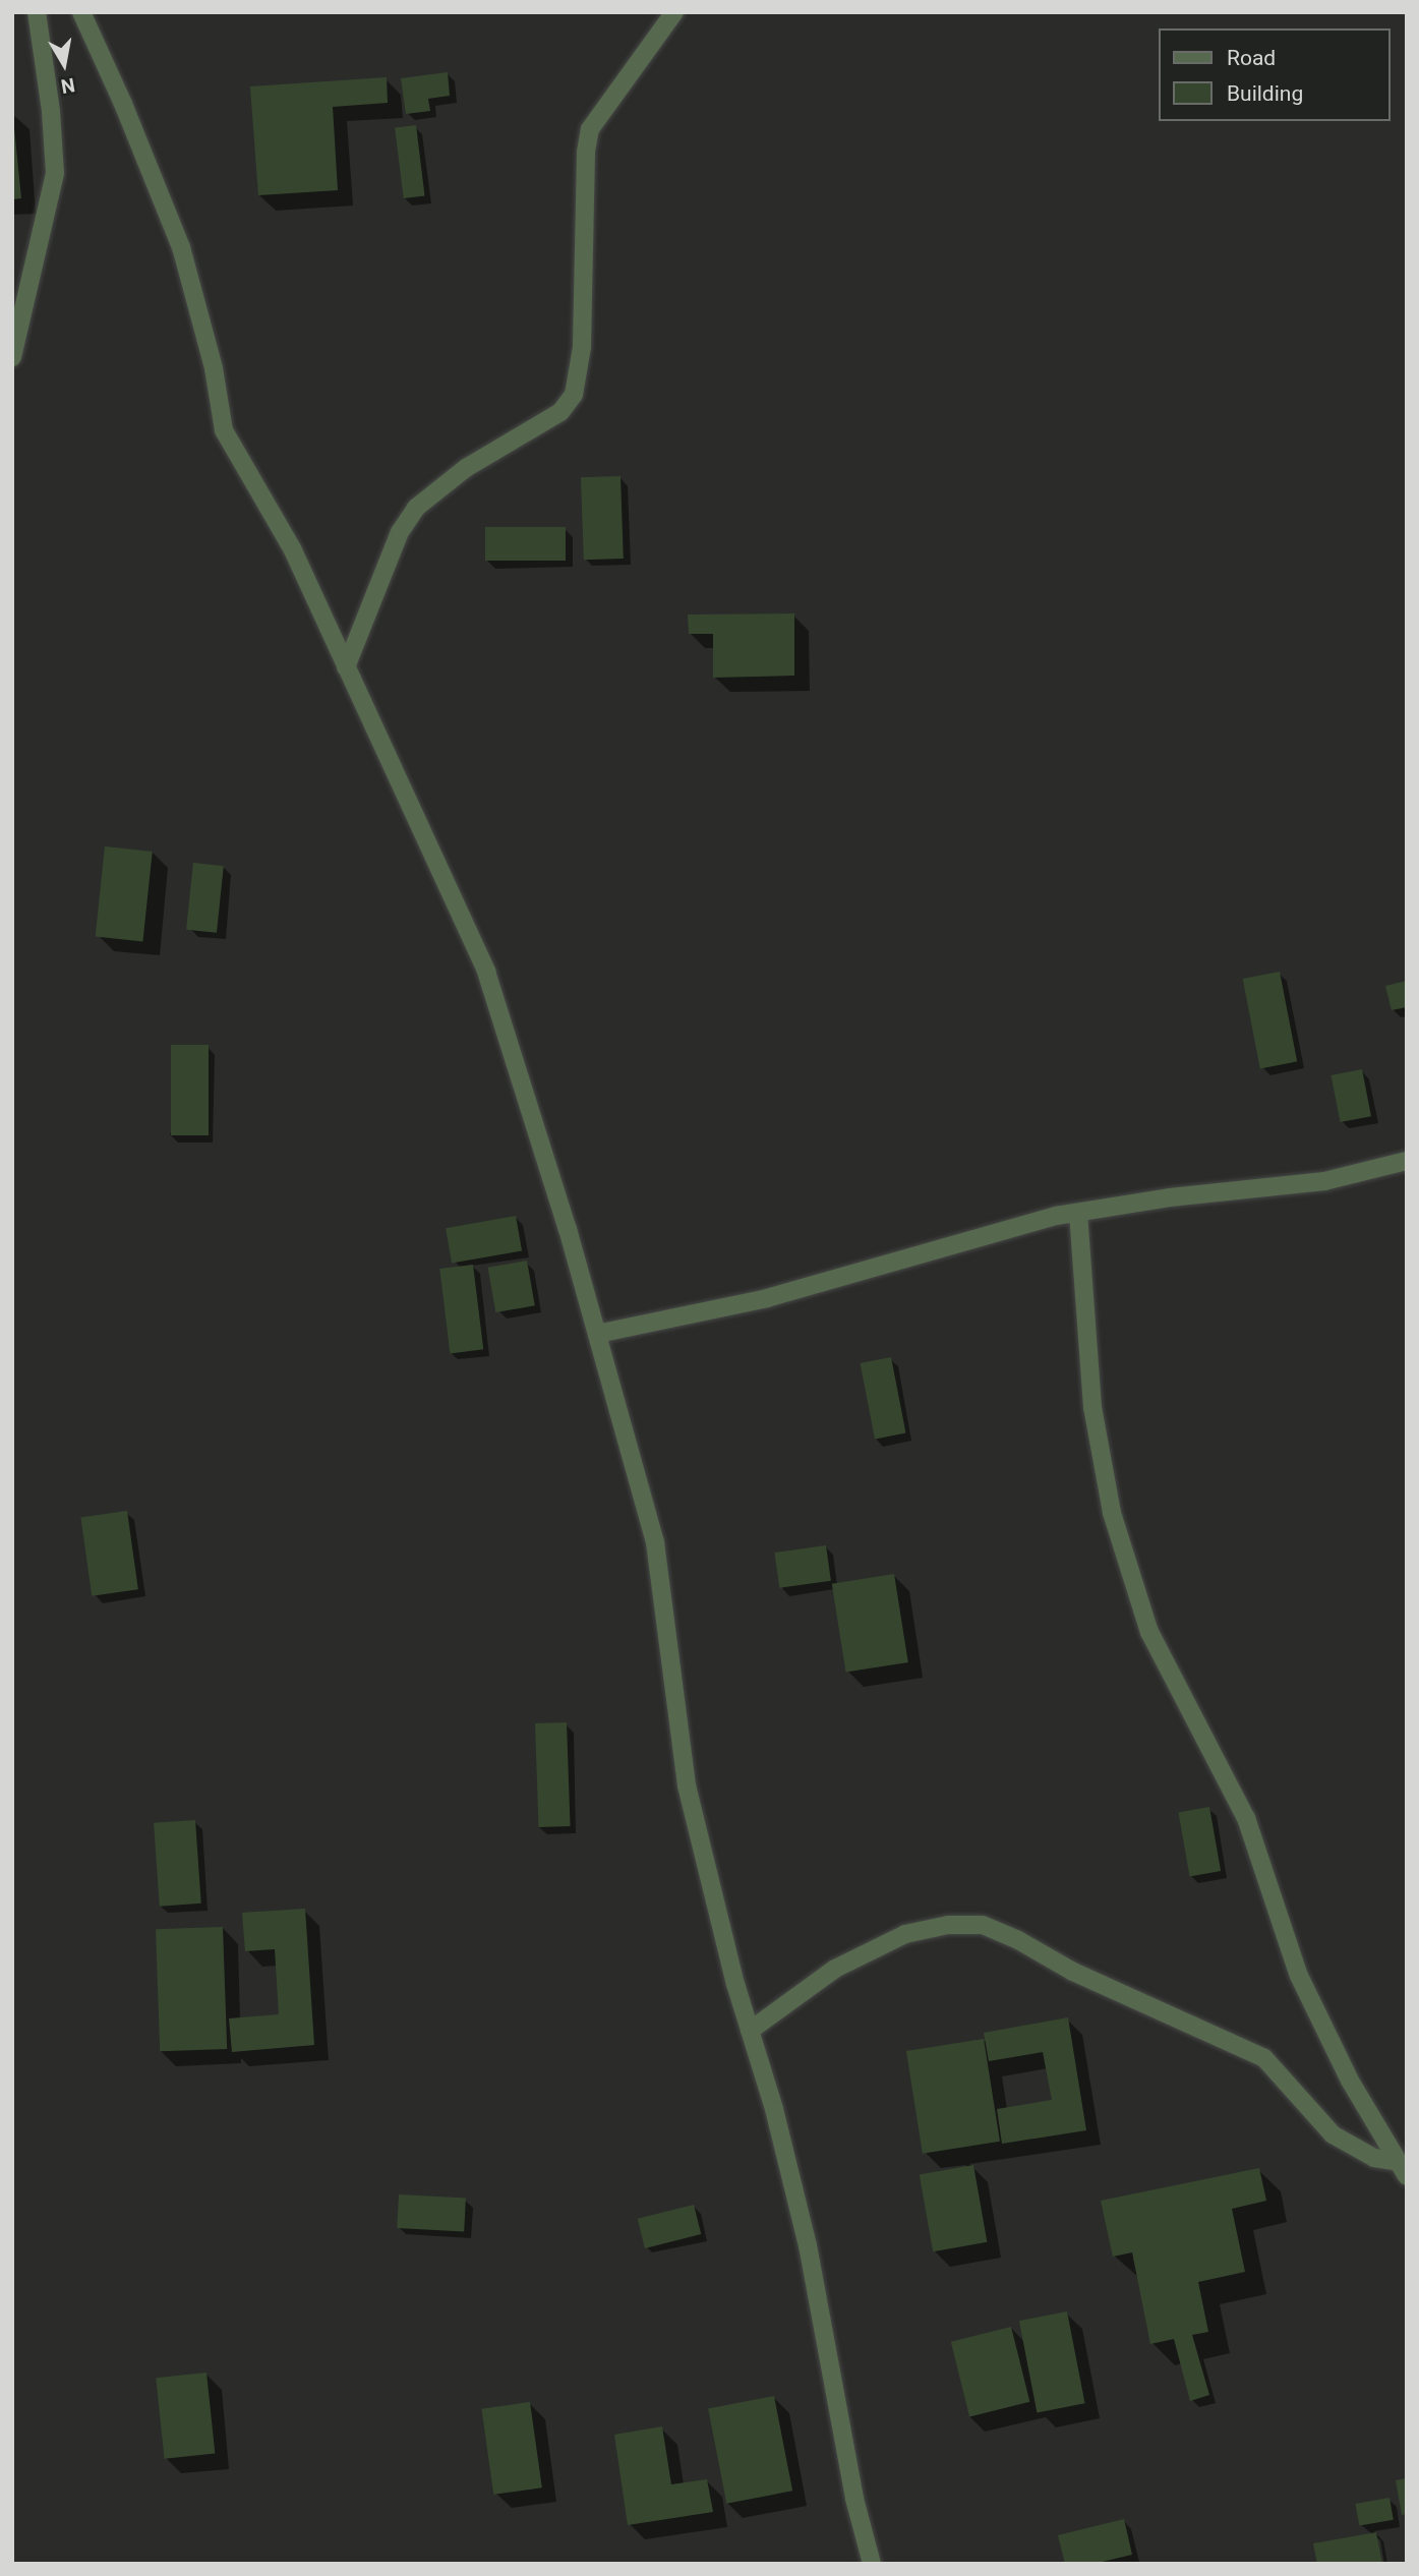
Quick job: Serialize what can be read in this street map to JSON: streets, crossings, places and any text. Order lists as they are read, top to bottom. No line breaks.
{"legend":["Road","Building"],"north":"bottom"}
